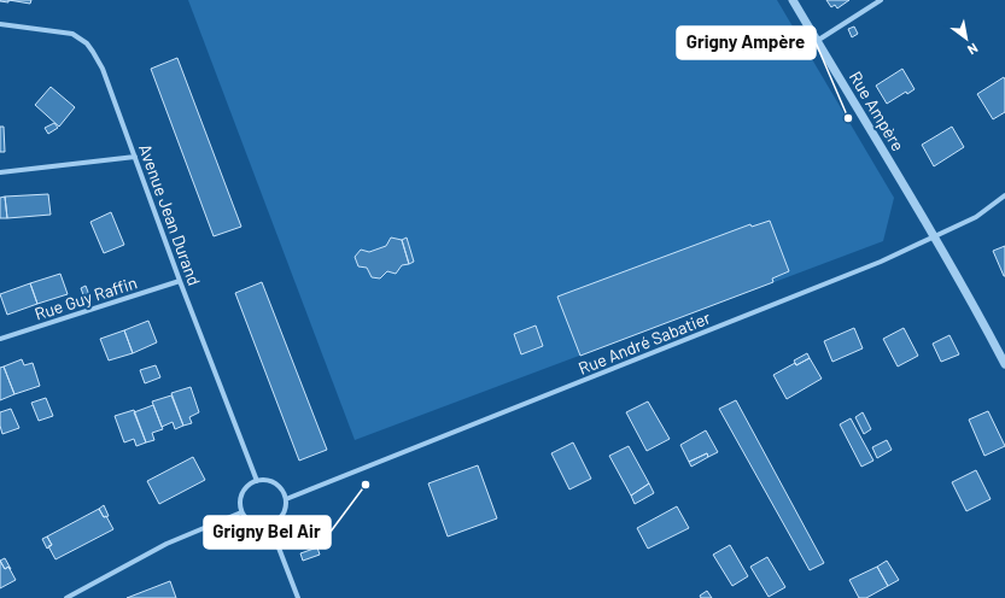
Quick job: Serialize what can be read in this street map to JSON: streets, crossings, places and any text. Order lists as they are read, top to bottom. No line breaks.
{"streets":{"street":["Rue Ampère","Avenue Jean Durand","Rue Guy Raffin","Rue André Sabatier"]},"crossings":[["Rue Ampère","Rue André Sabatier"],["Avenue Jean Durand","Rue Guy Raffin"],["Avenue Jean Durand","Rue André Sabatier"]],"places":["Grigny Ampère","Grigny Bel Air"],"north":"bottom right"}
